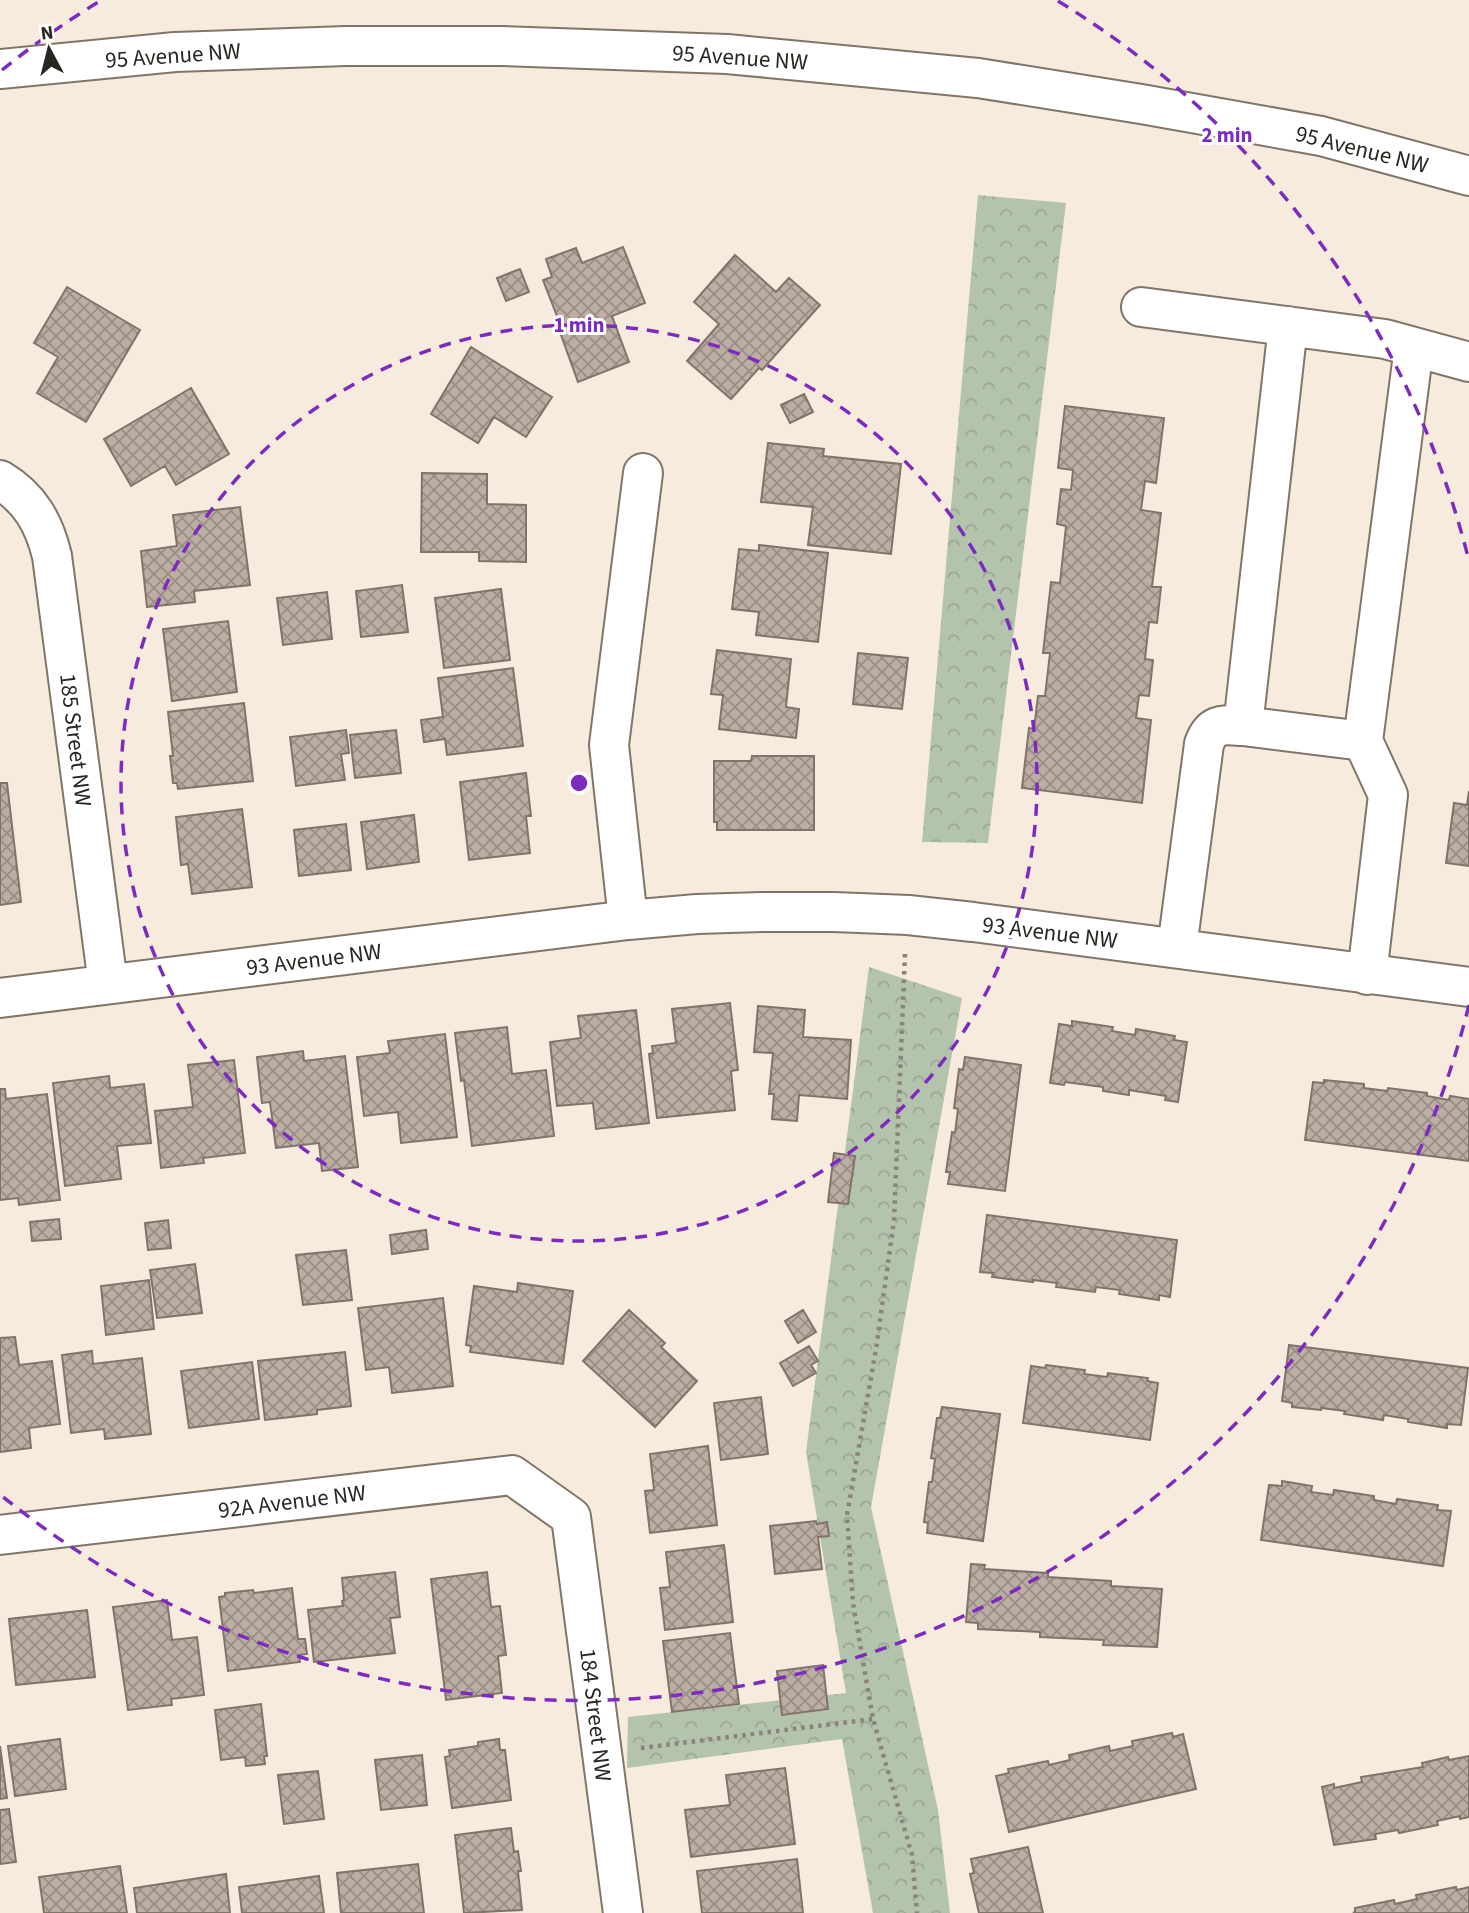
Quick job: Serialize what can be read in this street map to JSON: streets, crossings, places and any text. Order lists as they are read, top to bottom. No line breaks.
{"streets":{"street":["95 Avenue NW","185 Street NW","93 Avenue NW","92A Avenue NW","184 Street NW"]},"crossings":[["185 Street NW","93 Avenue NW"],["92A Avenue NW","184 Street NW"]],"north":"top","rings":["2 min","1 min"]}
